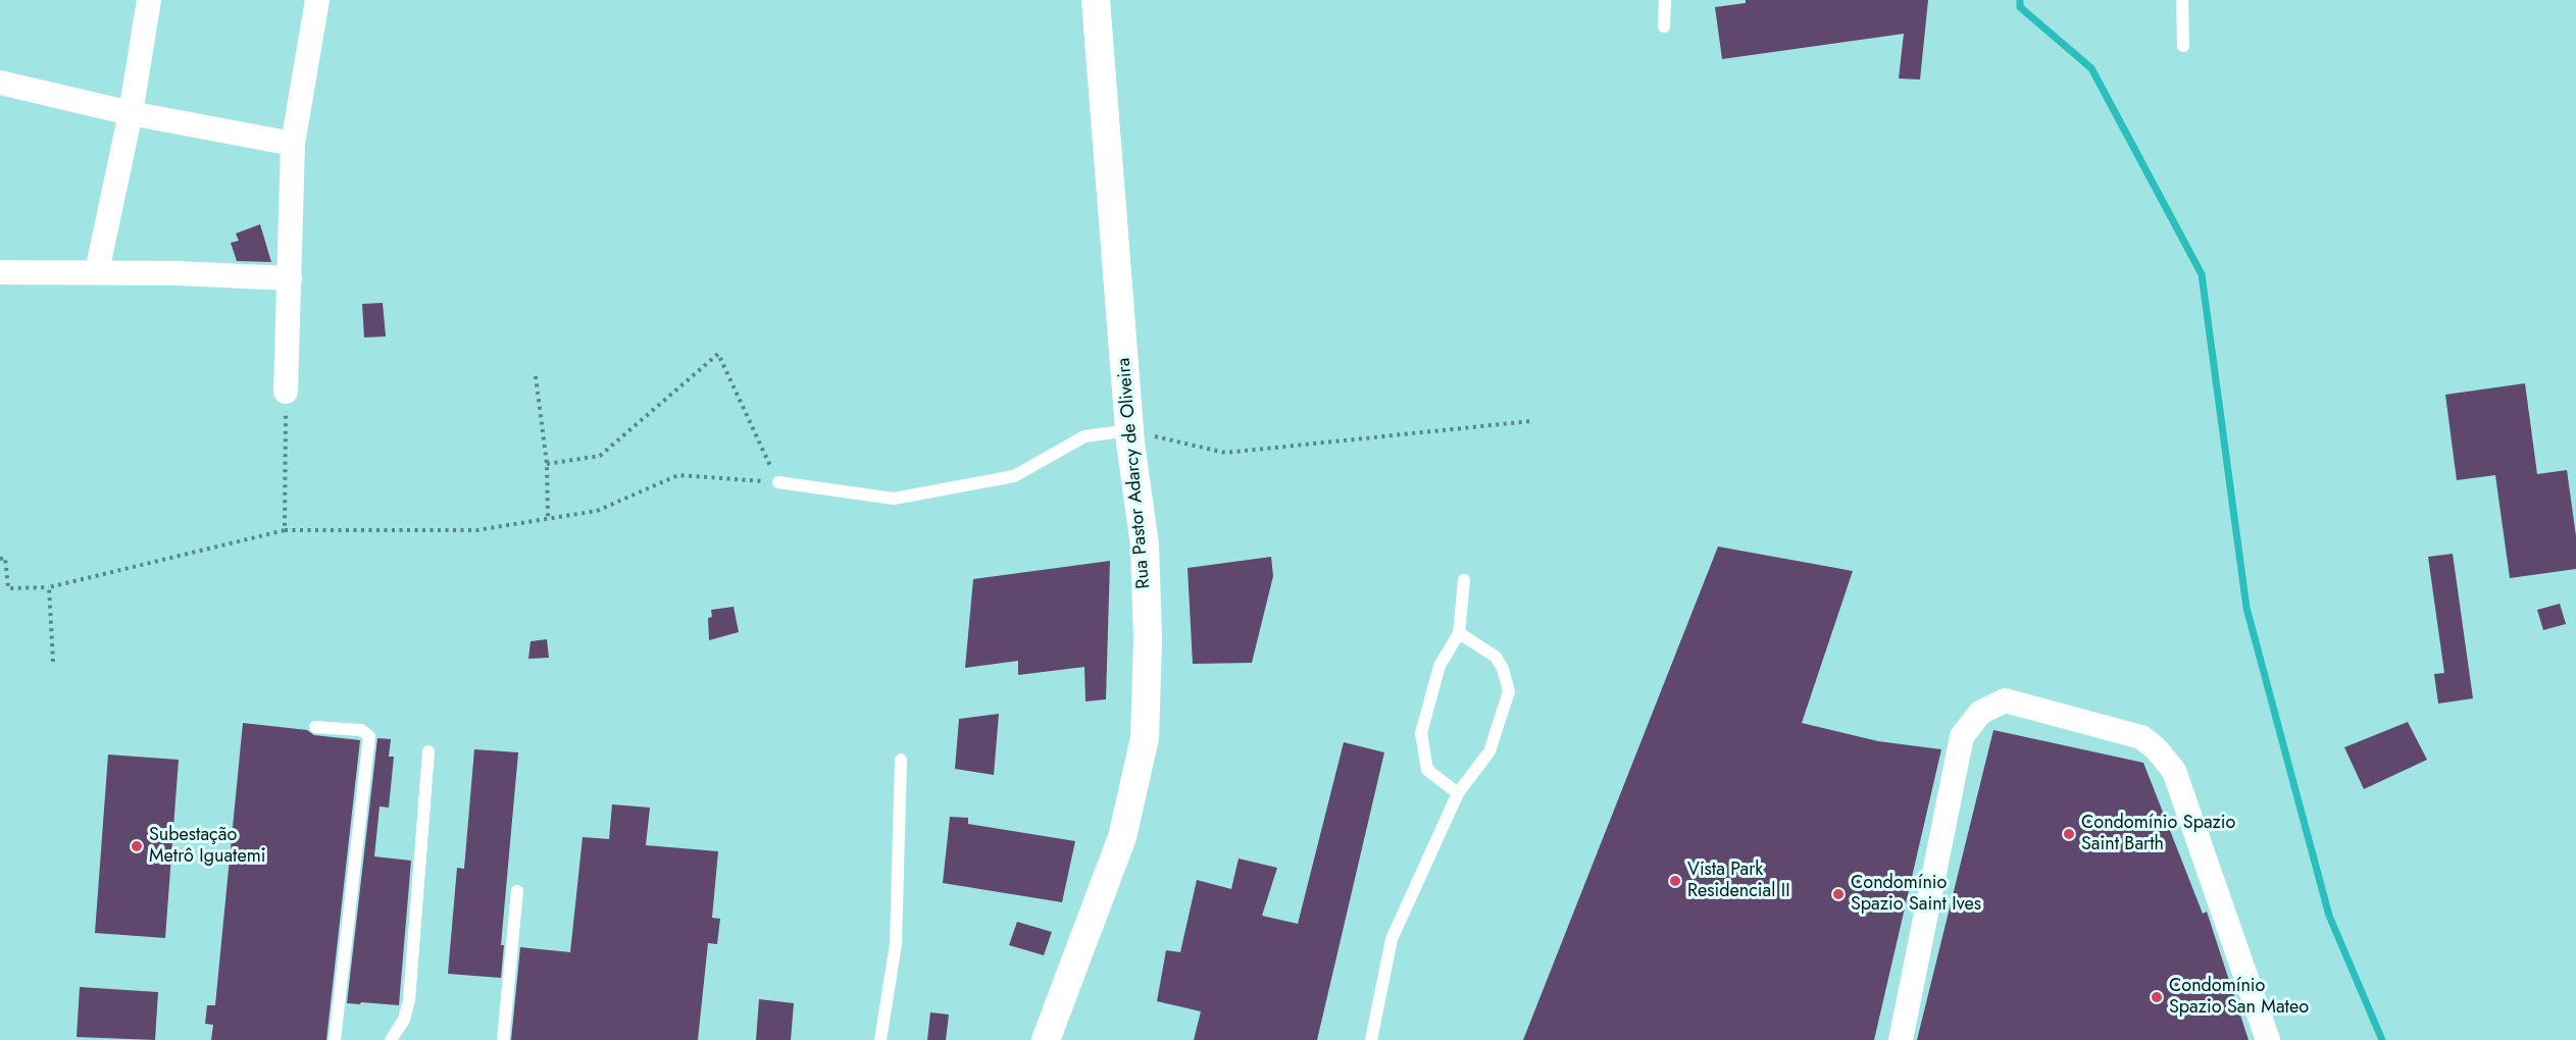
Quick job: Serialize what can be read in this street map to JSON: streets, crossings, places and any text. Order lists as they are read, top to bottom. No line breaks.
{"streets":{"street":["Rua Pastor Adarcy de Oliveira"]},"places":["Condomínio Spazio Saint Barth","Subestação Metrô Iguatemi","Vista Park Residencial II","Condomínio Spazio Saint Ives","Condomínio Spazio San Mateo"]}
